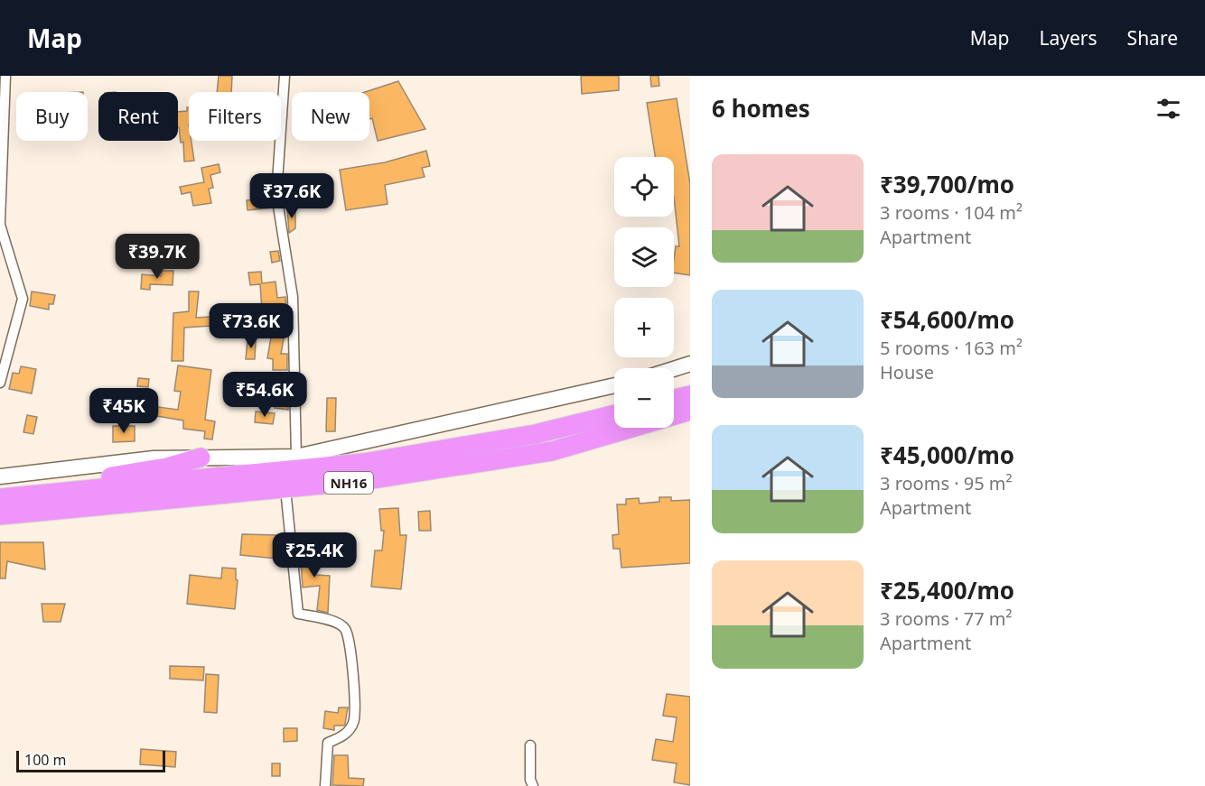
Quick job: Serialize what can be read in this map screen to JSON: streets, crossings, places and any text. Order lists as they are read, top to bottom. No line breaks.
{"streets":{"highway":["NH16"]},"scale_bar":"100 m","page":{"header":"Map","nav":["Map","Layers","Share"],"heading":"6 homes","chip":["Buy","Rent","Filters","New"],"list":[{"name":"₹39,700/mo","note":"3 rooms · 104 m² · Apartment"},{"name":"₹54,600/mo","note":"5 rooms · 163 m² · House"},{"name":"₹45,000/mo","note":"3 rooms · 95 m² · Apartment"},{"name":"₹25,400/mo","note":"3 rooms · 77 m² · Apartment"}],"map_buttons":["+","−"],"price":["₹37.6K","₹39.7K","₹73.6K","₹54.6K","₹45K","₹25.4K"],"scale":"100 m"}}
